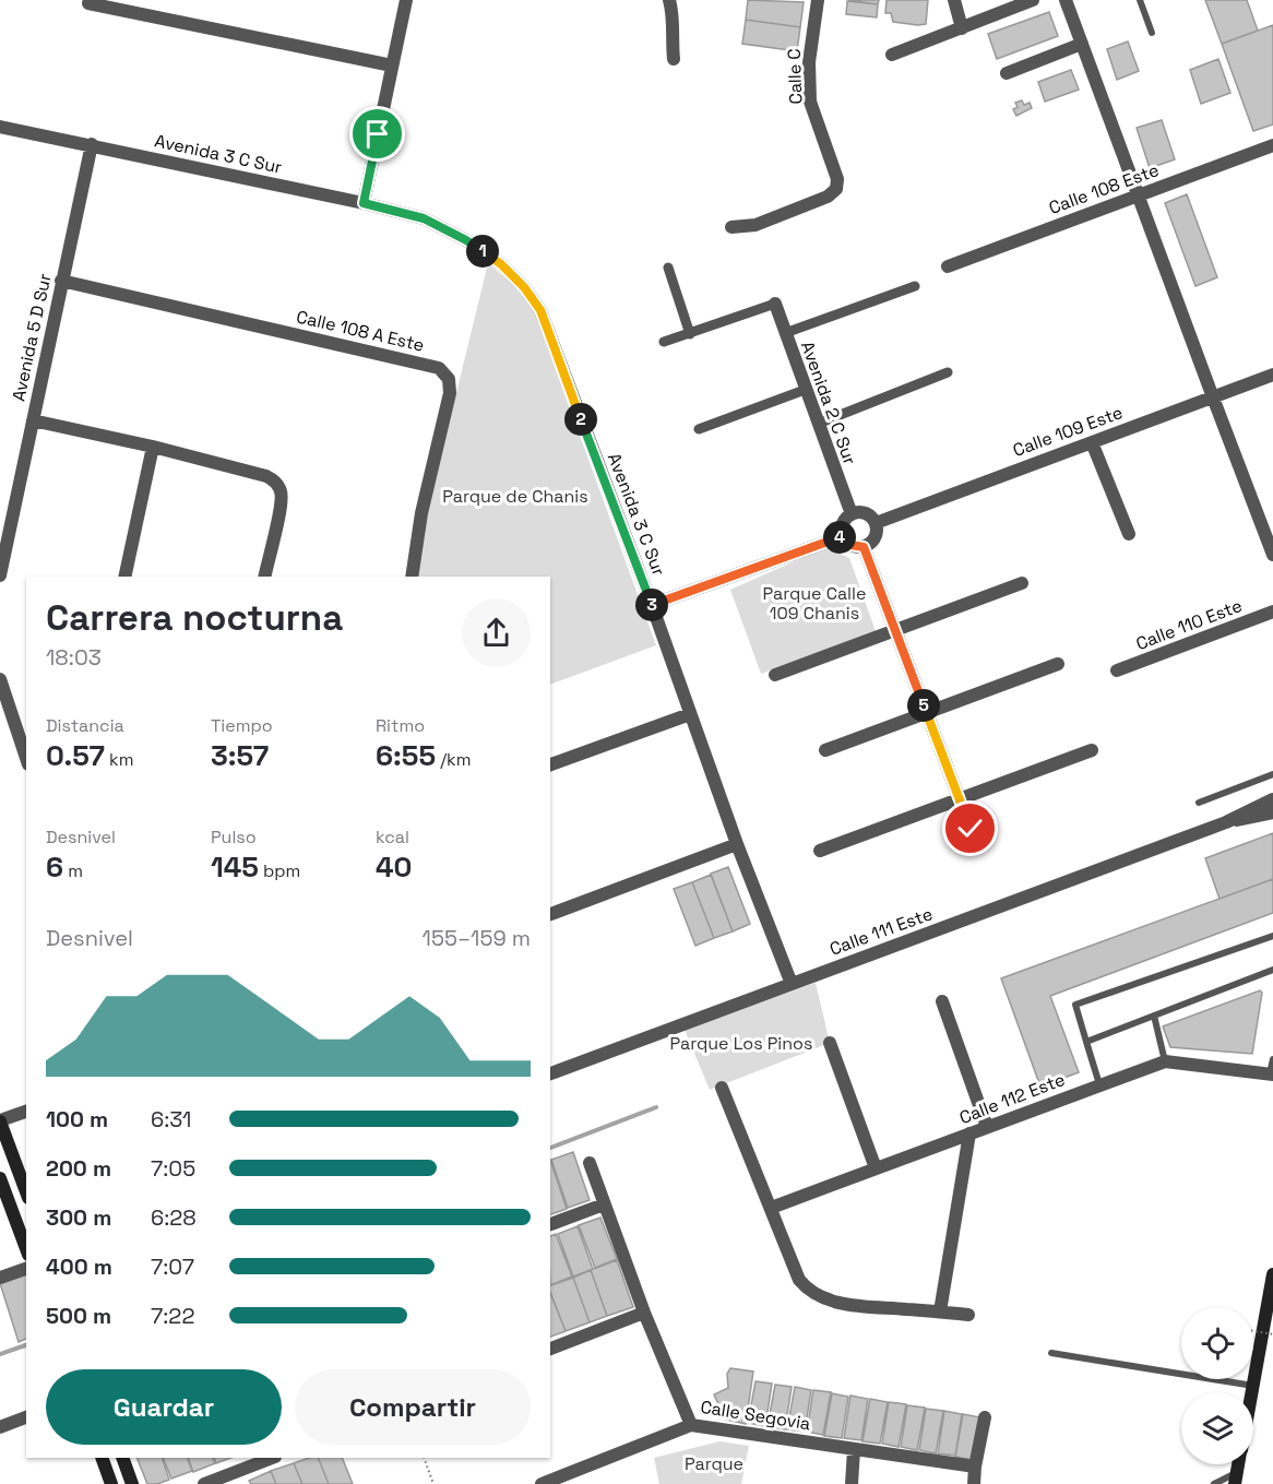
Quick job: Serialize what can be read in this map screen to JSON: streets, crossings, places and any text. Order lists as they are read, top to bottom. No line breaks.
{"streets":{"street":["Calle C","Avenida 3 C Sur","Calle 108 Este","Calle 108 A Este","Avenida 5 D Sur","Avenida 2 C Sur","Calle 109 Este","Calle 110 Este","Calle 111 Este","Calle 112 Este","Calle Segovia"]},"crossings":[["Avenida 3 C Sur","Avenida 5 D Sur"],["Avenida 3 C Sur","Calle 111 Este"],["Calle 108 A Este","Avenida 5 D Sur"],["Avenida 2 C Sur","Calle 109 Este"]],"parks":["Parque de Chanis","Parque Calle 109 Chanis","Parque Los Pinos","Parque"],"page":{"pins":["1","2","4","3","5"],"heading":["Carrera nocturna","18:03"],"stats":[["Distancia","0.57 km"],["Tiempo","3:57"],["Ritmo","6:55 /km"],["Desnivel","6 m"],["Pulso","145 bpm"],["kcal","40"]],"chart":["Desnivel","155–159 m"],"list":[{"name":"100 m","note":"6:31"},{"name":"200 m","note":"7:05"},{"name":"300 m","note":"6:28"},{"name":"400 m","note":"7:07"},{"name":"500 m","note":"7:22"}],"buttons":["Guardar","Compartir"]}}
